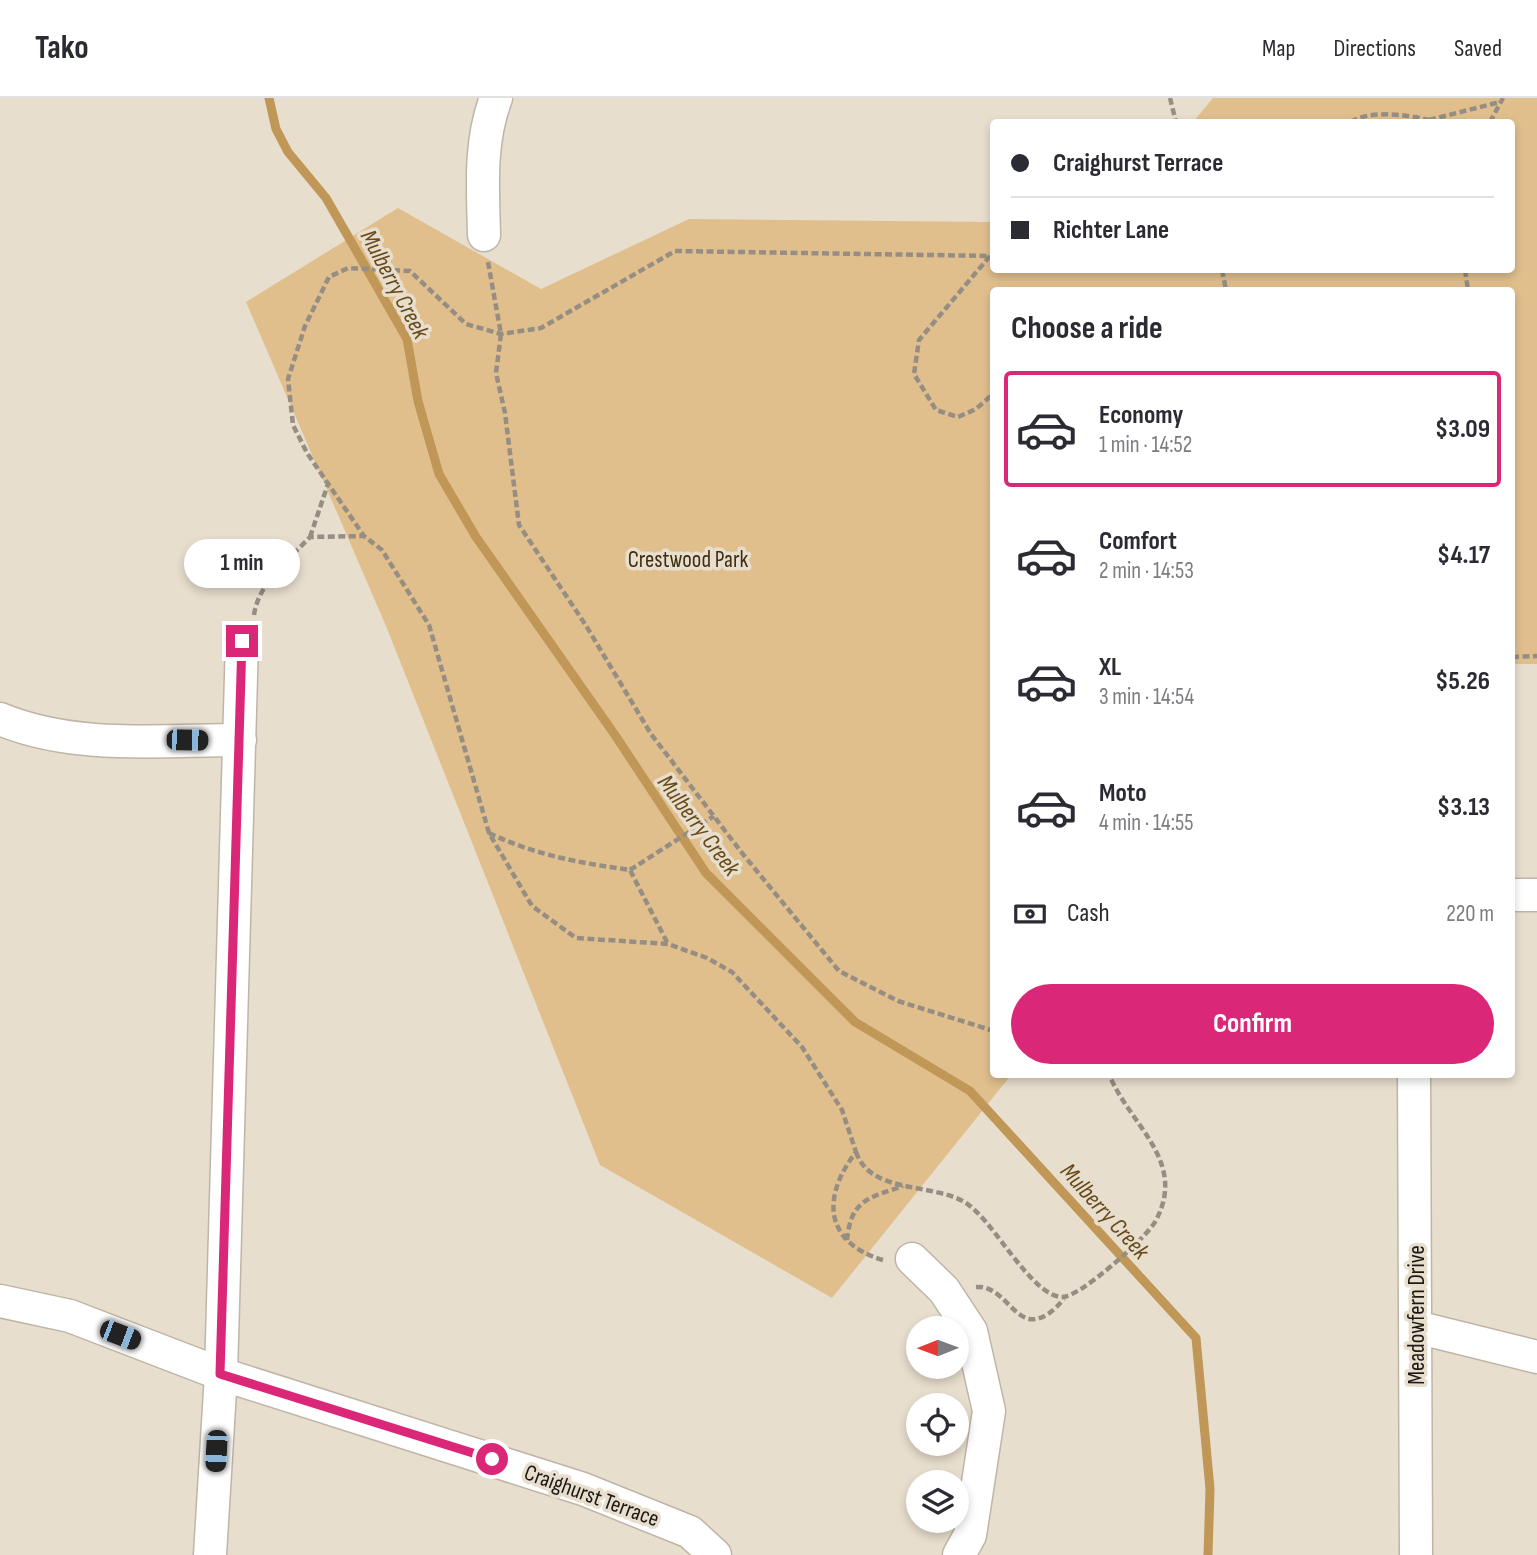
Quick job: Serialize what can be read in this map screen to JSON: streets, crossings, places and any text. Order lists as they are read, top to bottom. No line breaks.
{"streets":{"street":["Meadowfern Drive","Craighurst Terrace"]},"water":["Mulberry Creek"],"parks":["Crestwood Park"],"north":"left","page":{"header":"Tako","nav":["Map","Directions","Saved"],"banner":["Craighurst Terrace","Richter Lane"],"heading":"Choose a ride","list":[{"name":"Economy","note":"1 min · 14:52","value":"$3.09"},{"name":"Comfort","note":"2 min · 14:53","value":"$4.17"},{"name":"XL","note":"3 min · 14:54","value":"$5.26"},{"name":"Moto","note":"4 min · 14:55","value":"$3.13"}],"bubble":"1 min","pay":["Cash","220 m"],"buttons":"Confirm"}}
